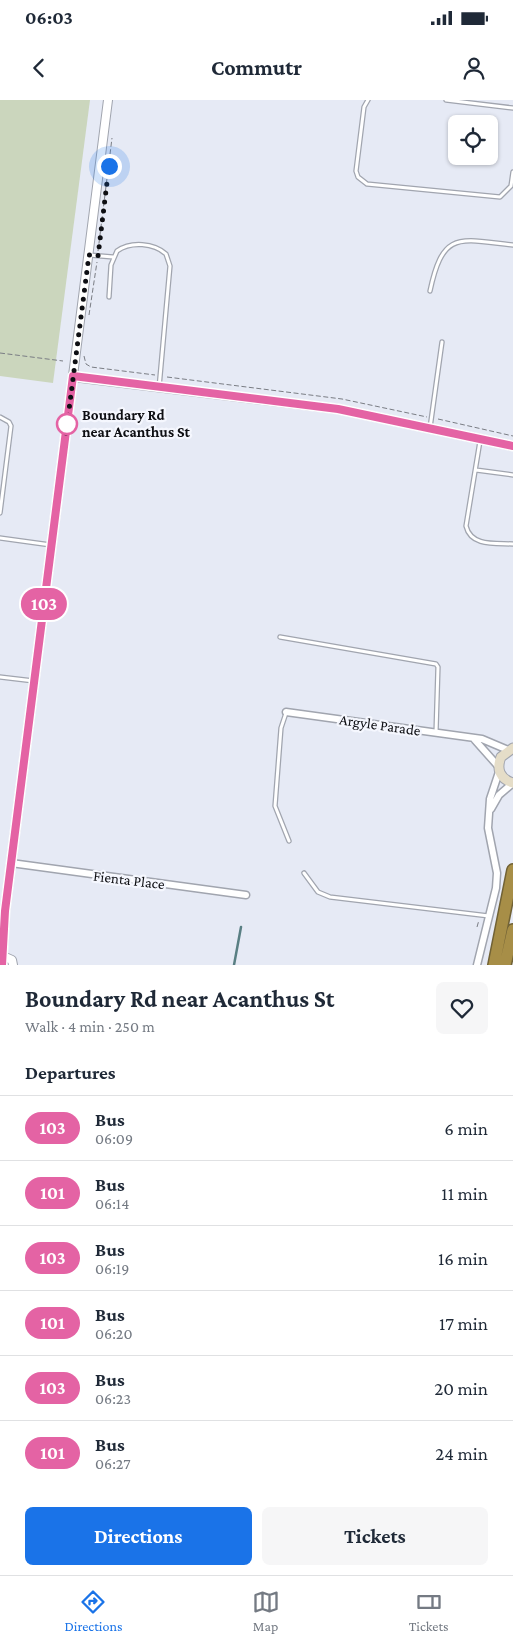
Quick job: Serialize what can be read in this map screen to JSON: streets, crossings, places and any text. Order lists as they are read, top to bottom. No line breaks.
{"streets":{"street":["Argyle Parade","Fienta Place"]},"places":["Boundary Rd near Acanthus St"],"lines":["bus line 103"],"page":{"status":"06:03","header":"Commutr","on_map":"103","heading":[["Boundary Rd near Acanthus St","Walk · 4 min · 250 m"],"Departures"],"list":[{"mark":"103","name":"Bus","note":"06:09","value":"6 min"},{"mark":"101","name":"Bus","note":"06:14","value":"11 min"},{"mark":"103","name":"Bus","note":"06:19","value":"16 min"},{"mark":"101","name":"Bus","note":"06:20","value":"17 min"},{"mark":"103","name":"Bus","note":"06:23","value":"20 min"},{"mark":"101","name":"Bus","note":"06:27","value":"24 min"}],"buttons":["Directions","Tickets"],"tabs":["Directions","Map","Tickets"]}}
